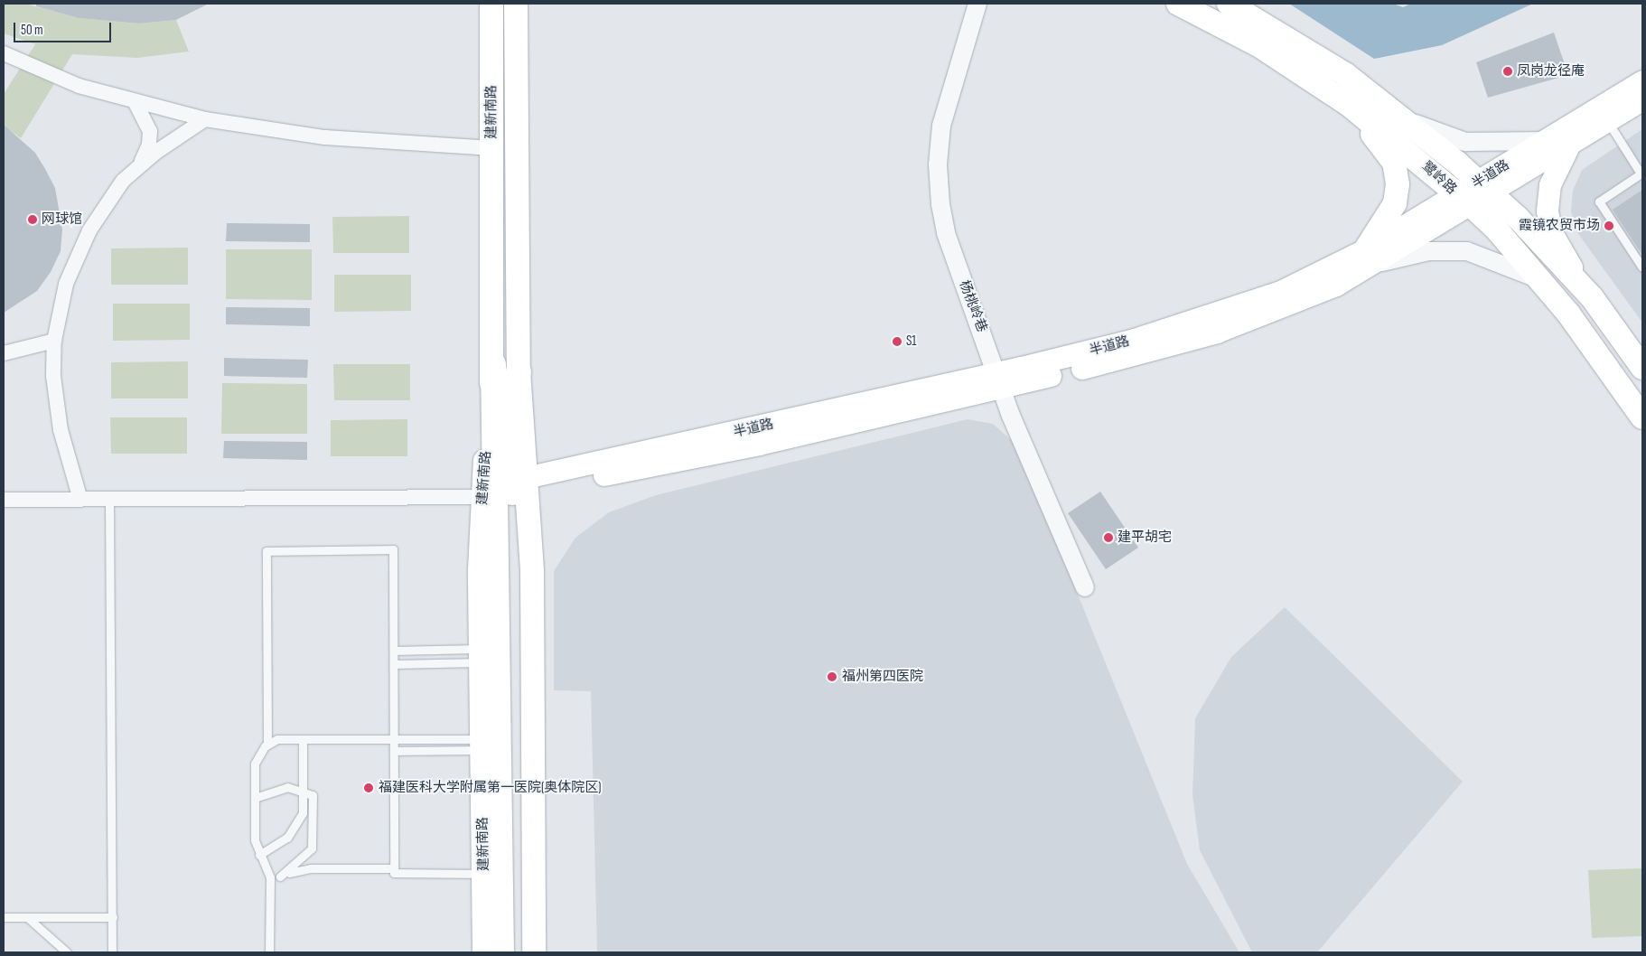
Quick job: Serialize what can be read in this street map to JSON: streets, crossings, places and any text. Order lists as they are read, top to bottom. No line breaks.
{"streets":{"main road":["建新南路","半道路","鹭岭路"],"street":["杨桃岭巷"]},"crossings":[["建新南路","半道路"],["半道路","鹭岭路"],["半道路","杨桃岭巷"]],"places":["凤岗龙径庵","网球馆","霞镜农贸市场","S1","建平胡宅","福州第四医院","福建医科大学附属第一医院(奥体院区)"],"scale_bar":"50 m"}
